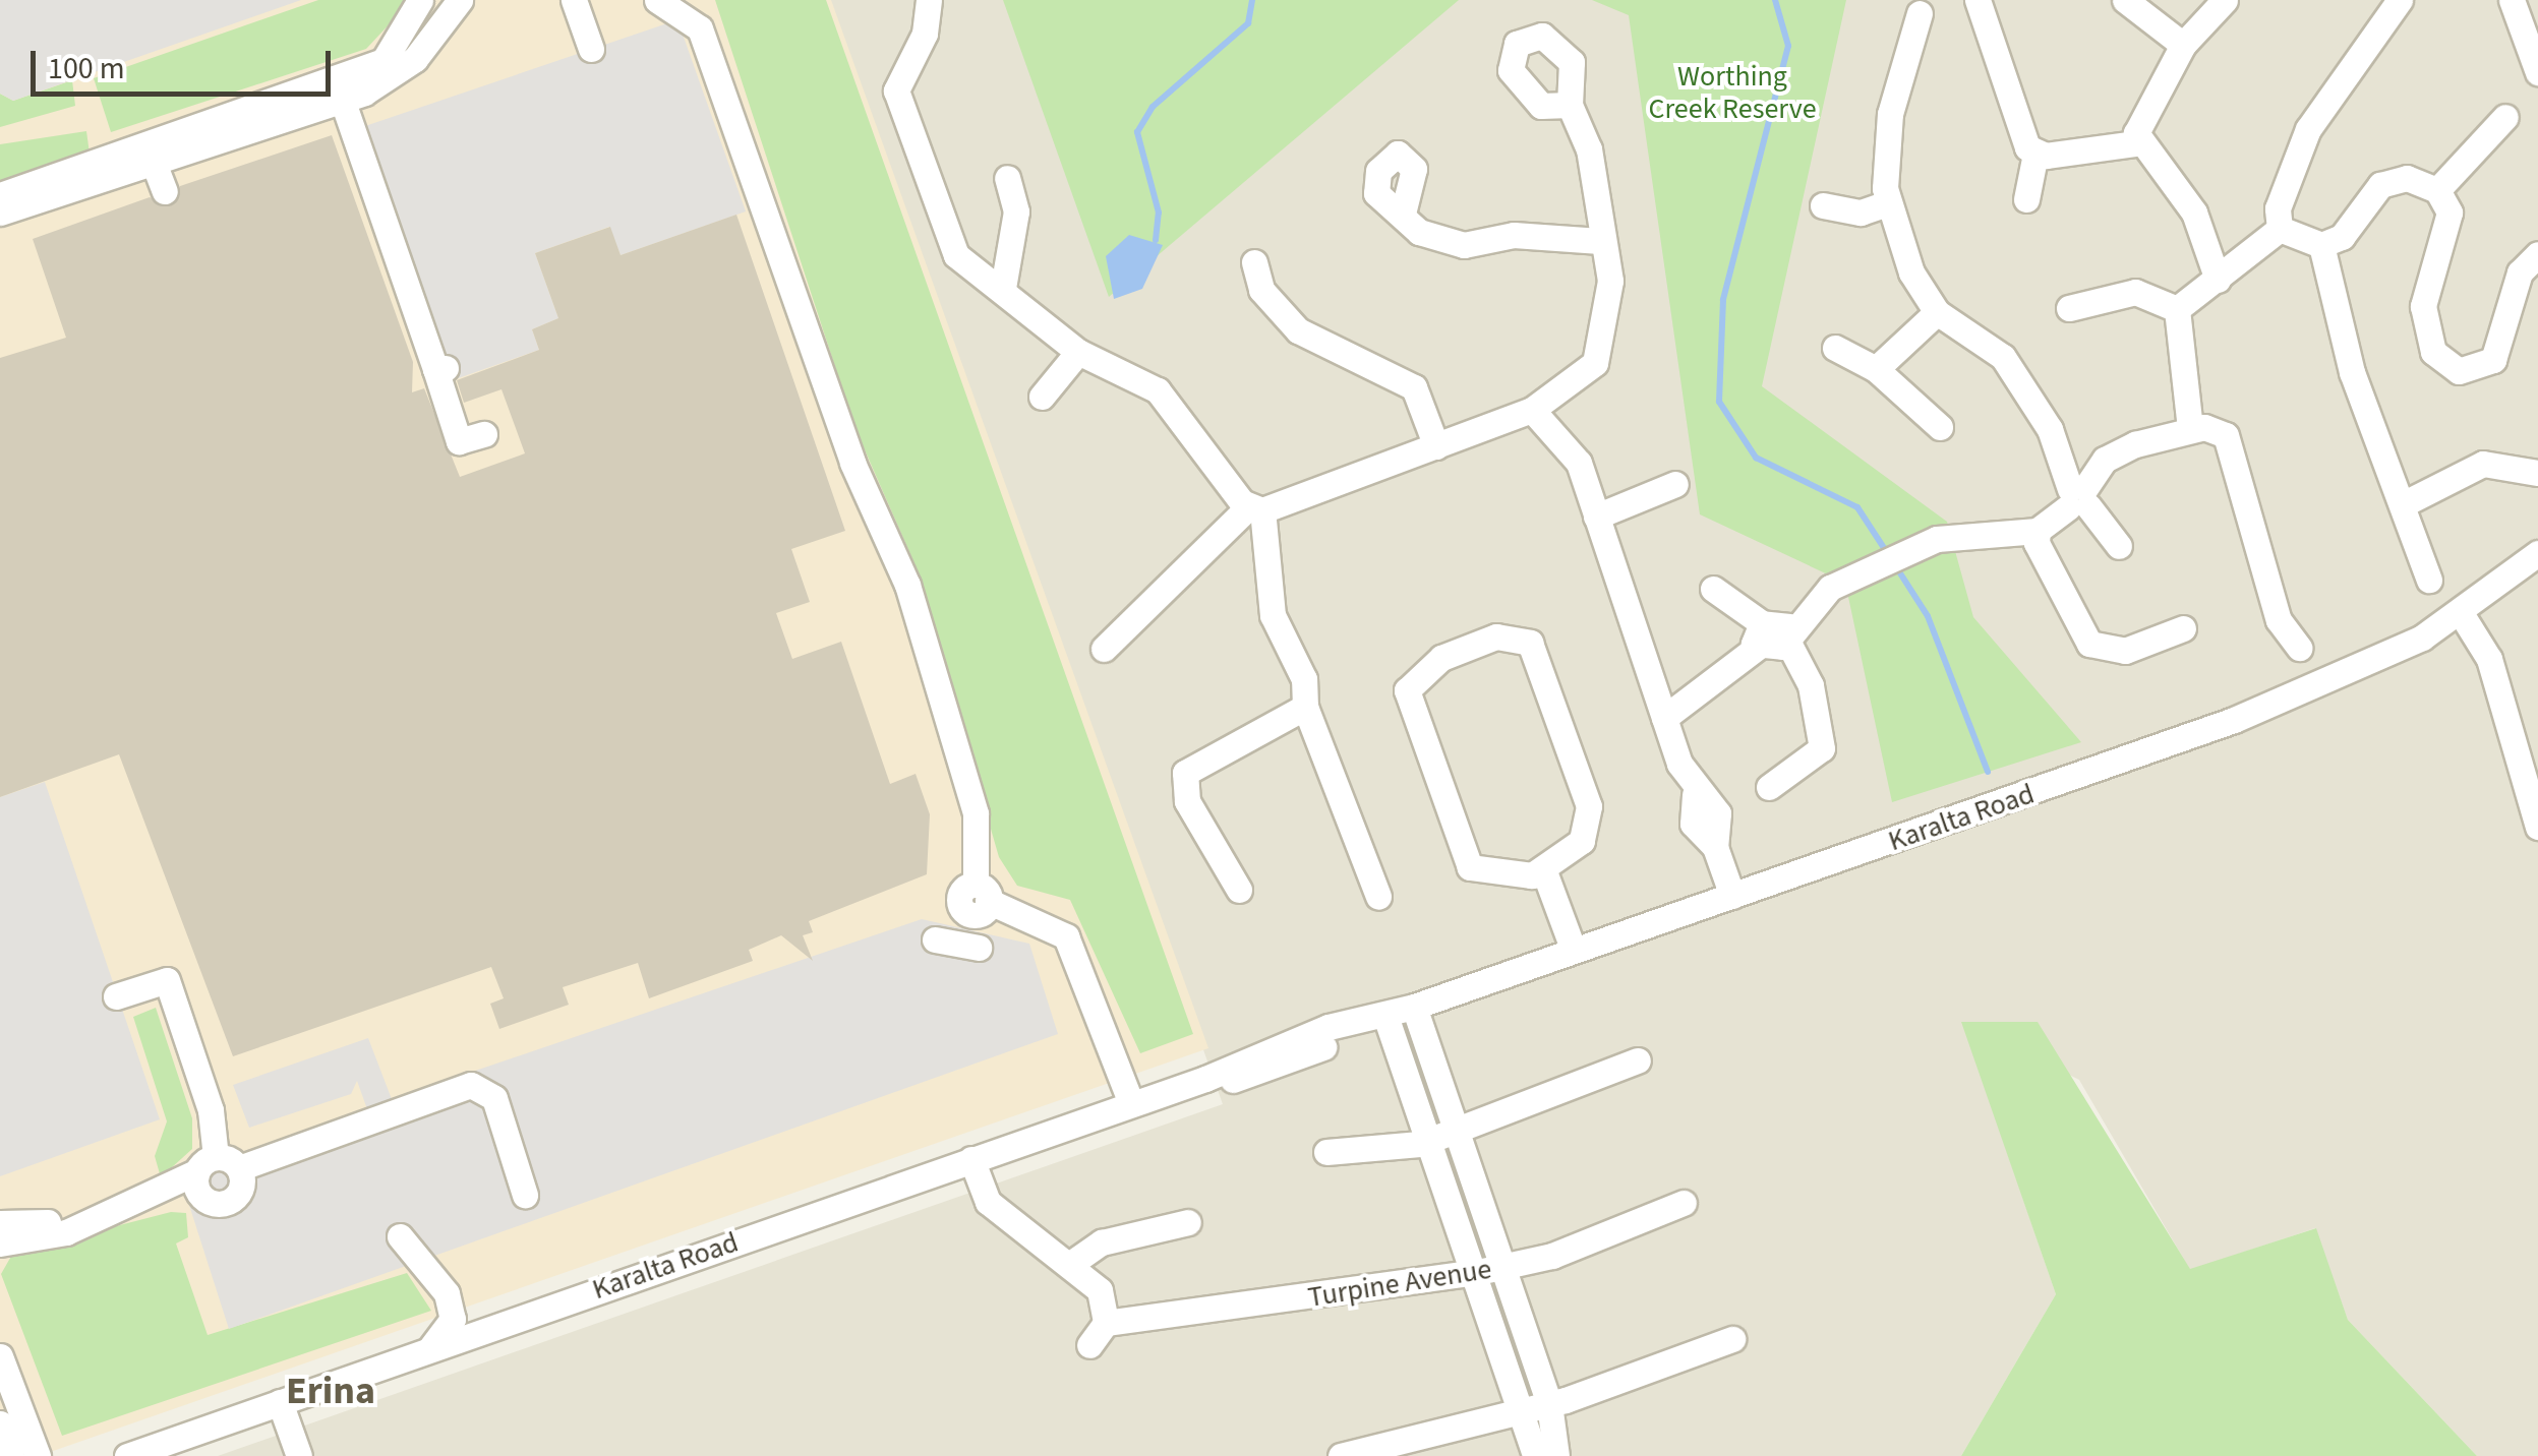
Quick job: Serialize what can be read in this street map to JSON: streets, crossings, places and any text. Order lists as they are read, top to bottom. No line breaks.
{"streets":{"street":["Karalta Road","Turpine Avenue"]},"districts":["Erina"],"parks":["Worthing Creek Reserve"],"scale_bar":"100 m"}
